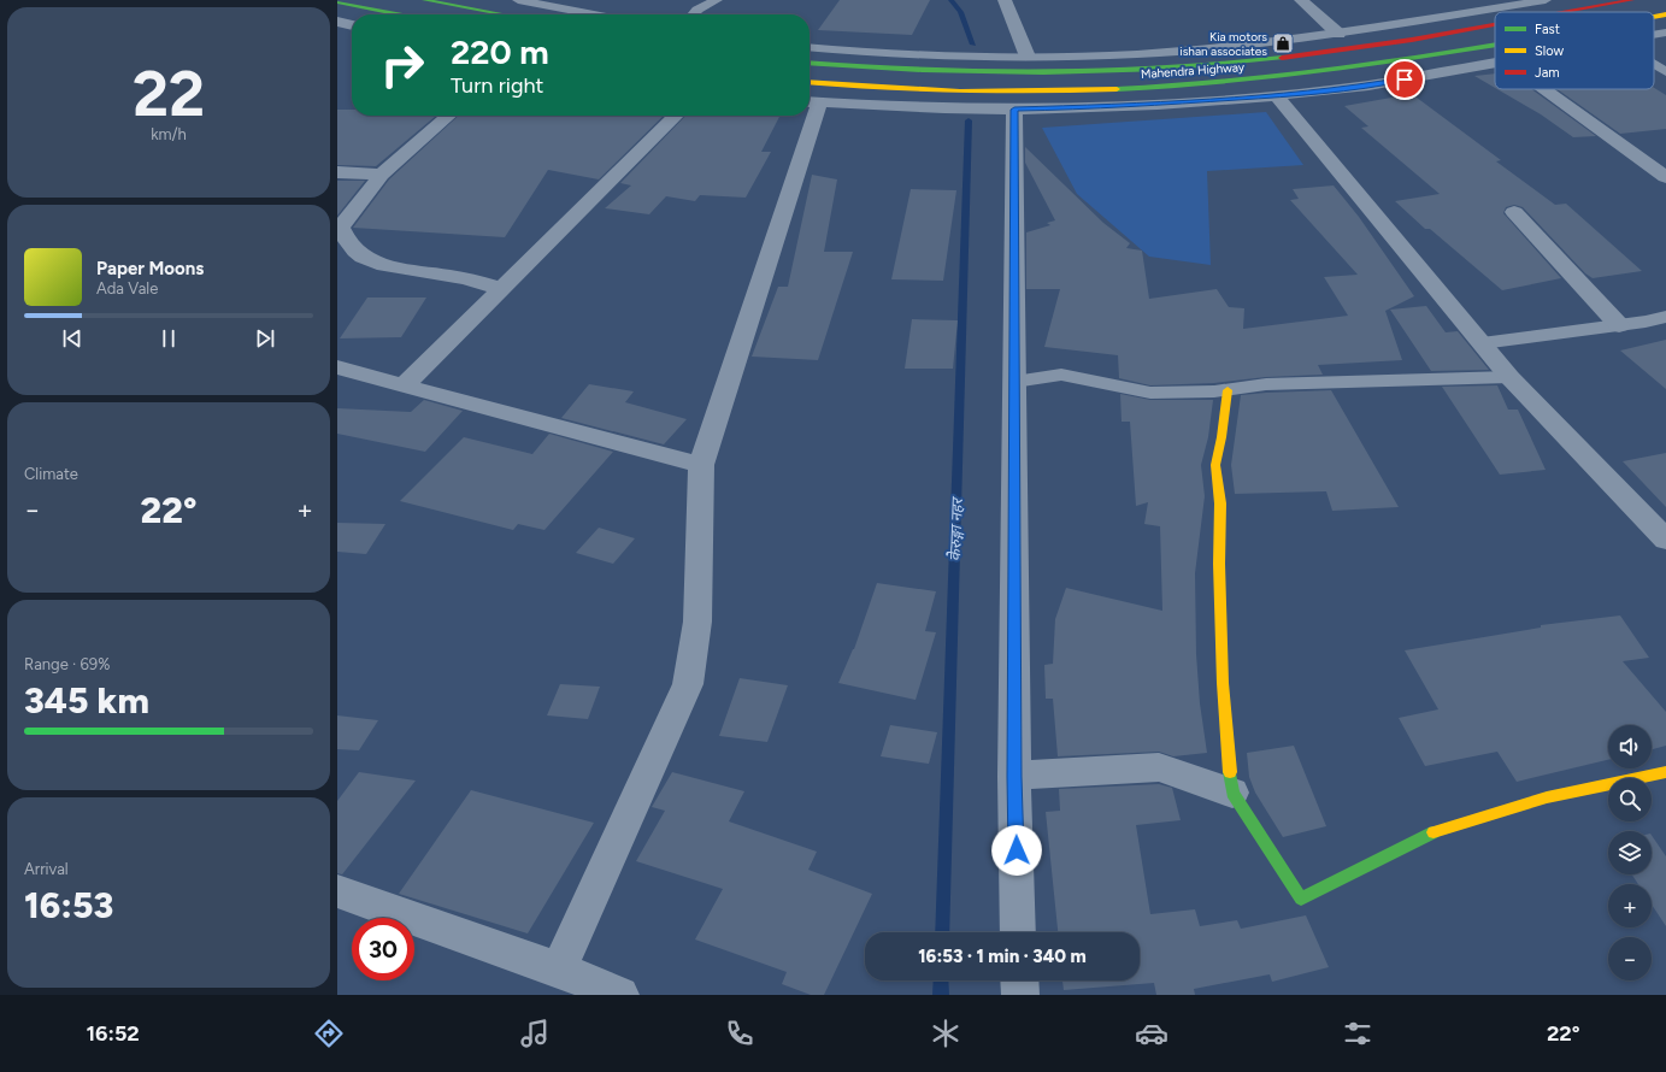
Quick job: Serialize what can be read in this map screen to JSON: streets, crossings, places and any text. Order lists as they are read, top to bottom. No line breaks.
{"streets":{"main road":["Mahendra Highway"]},"water":["केेरुङ्गा नहर"],"places":{"shop":["Kia motors ishan associates"]},"legend":["Fast","Slow","Jam"],"page":{"tile":[["22","km/h"],"Climate",["Range · 69%","345 km"],["Arrival","16:53"]],"turn":["220 m","Turn right"],"song":["Paper Moons","Ada Vale"],"heat":["−","22°","+"],"map_buttons":["+","−"],"limit":"30","trip":"16:53 · 1 min · 340 m","tabs":["16:52","22°"]}}
